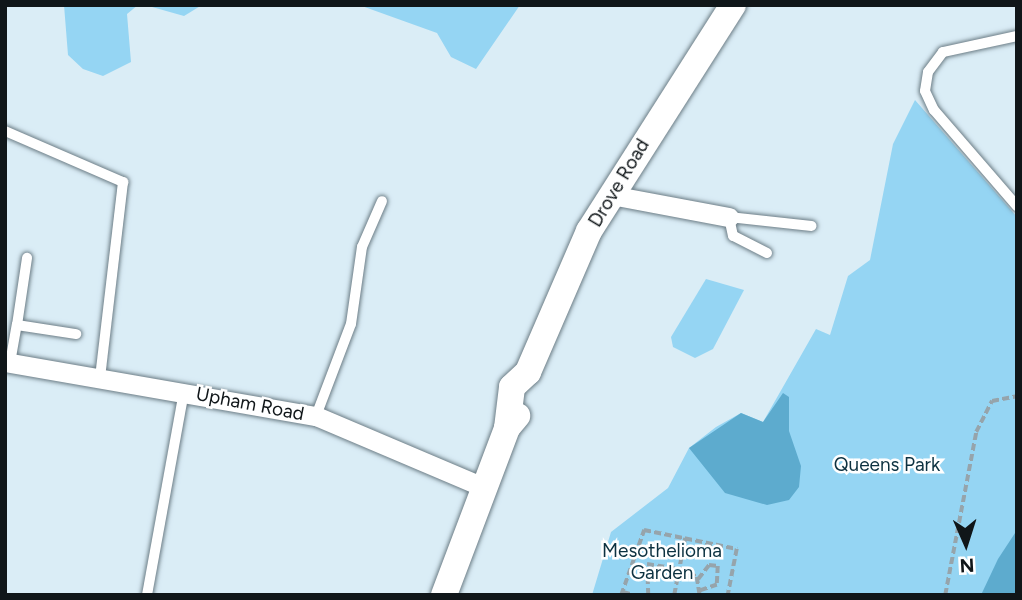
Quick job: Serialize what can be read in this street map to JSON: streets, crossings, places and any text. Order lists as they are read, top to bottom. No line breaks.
{"streets":{"main road":["Drove Road"],"street":["Upham Road"]},"crossings":[["Drove Road","Upham Road"]],"parks":["Queens Park","Mesothelioma Garden"],"north":"bottom"}
